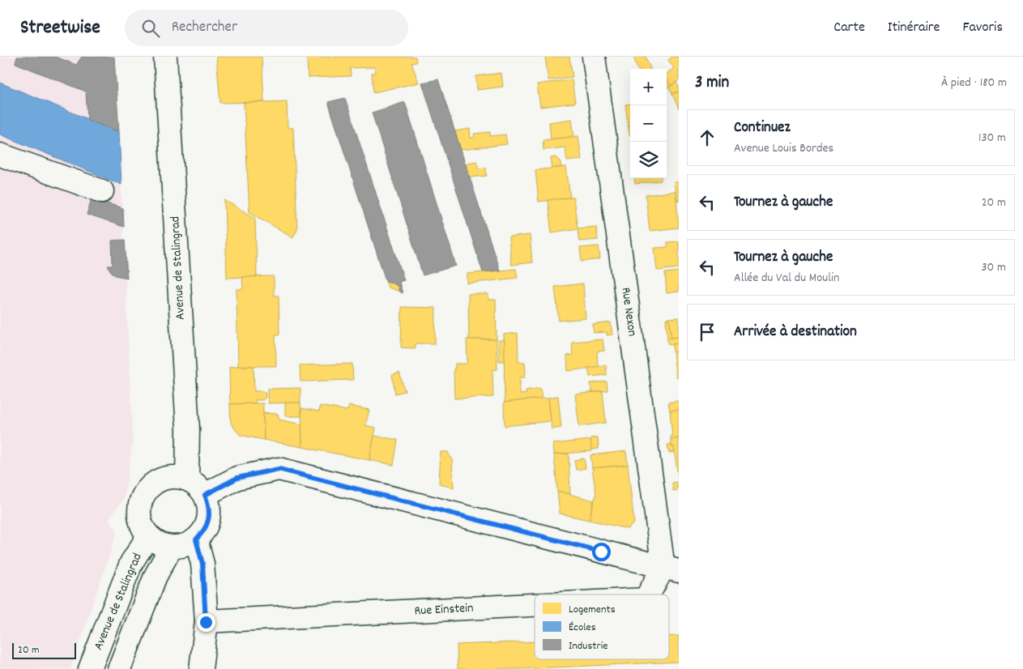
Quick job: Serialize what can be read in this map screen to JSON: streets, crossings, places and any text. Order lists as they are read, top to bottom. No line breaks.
{"streets":{"street":["Avenue de Stalingrad","Rue Nexon","Rue Einstein"]},"crossings":[["Rue Nexon","Rue Einstein"]],"legend":["Logements","Écoles","Industrie"],"scale_bar":"20 m","page":{"header":"Streetwise","search":"Rechercher","nav":["Carte","Itinéraire","Favoris"],"heading":["3 min","À pied · 180 m"],"map_buttons":["+","−"],"list":[["Continuez","Avenue Louis Bordes","130 m"],["Tournez à gauche","20 m"],["Tournez à gauche","Allée du Val du Moulin","30 m"],"Arrivée à destination"],"scale":"20 m"}}
